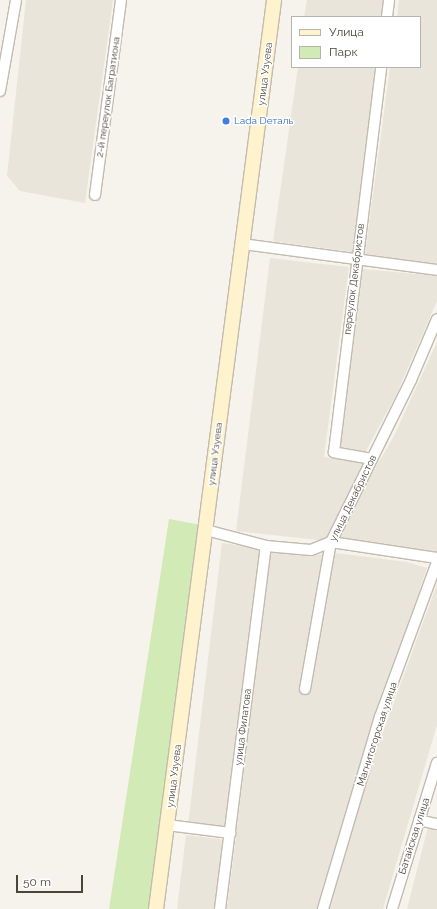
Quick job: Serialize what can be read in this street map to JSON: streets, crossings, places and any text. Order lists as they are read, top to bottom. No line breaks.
{"streets":{"main road":["улица Узуева"],"street":["2-й переулок Багратиона","переулок Декабристов","улица Декабристов","улица Филатова","Магнитогорская улица","Батайская улица"]},"crossings":[["переулок Декабристов","улица Декабристов"]],"places":["Lada Dеталь"],"legend":["Улица","Парк"],"scale_bar":"50 m"}
